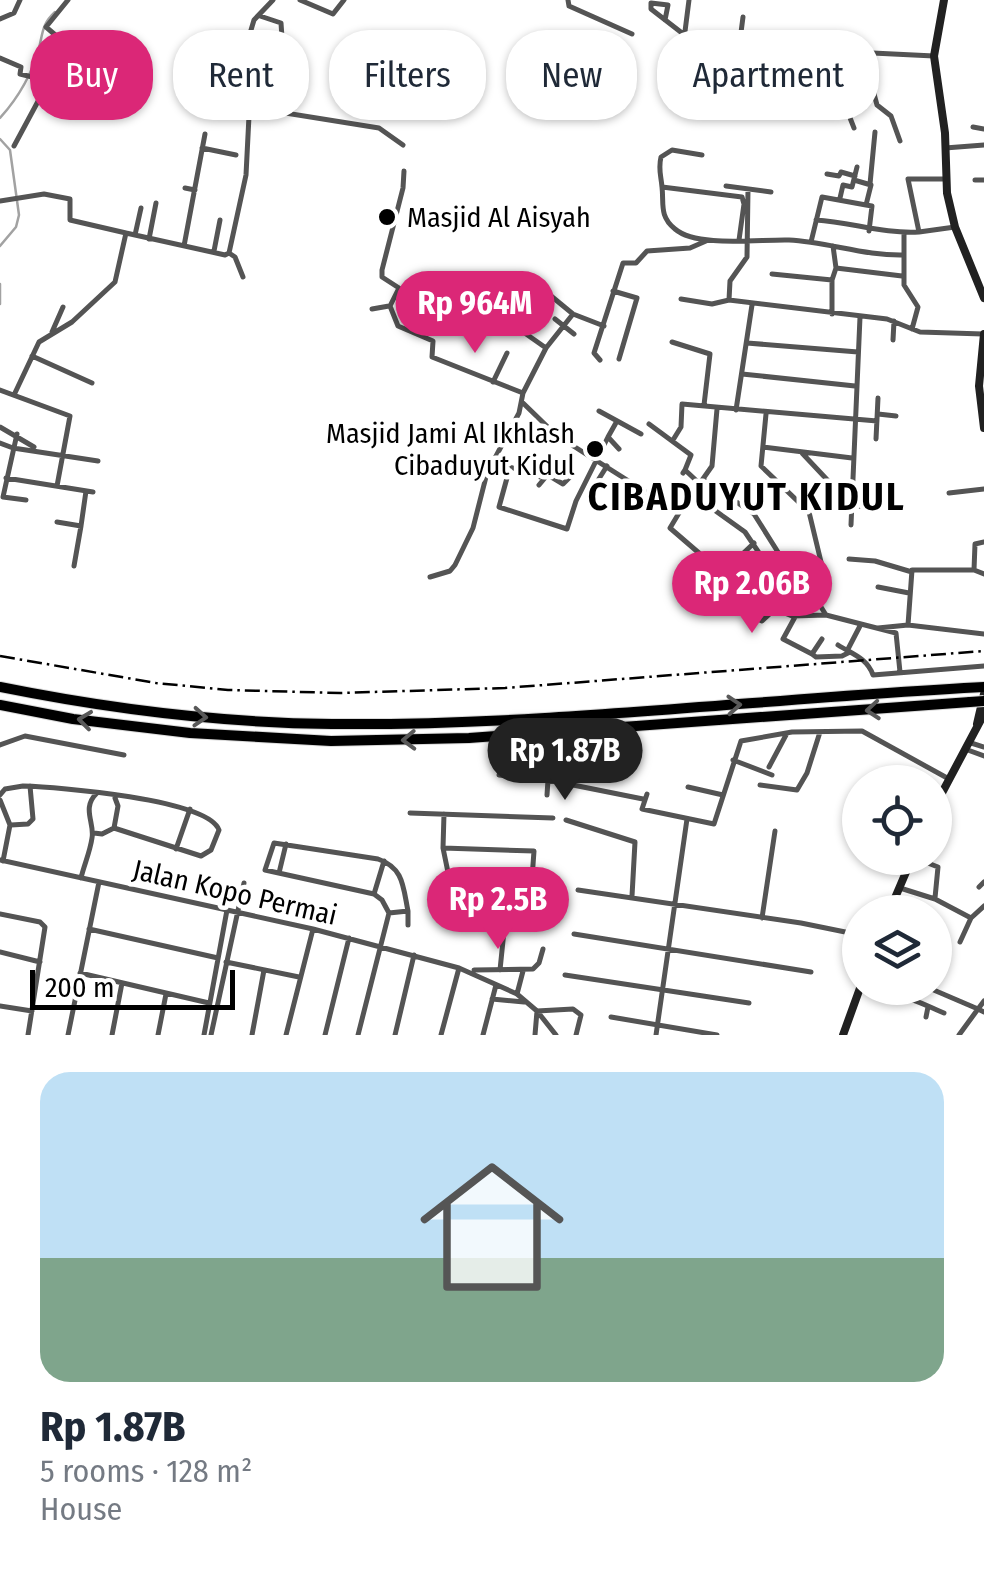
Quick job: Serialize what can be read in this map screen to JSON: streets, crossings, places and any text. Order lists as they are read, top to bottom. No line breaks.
{"streets":{"street":["Jalan Kopo Permai"]},"districts":["CIBADUYUT KIDUL"],"places":["Masjid Al Aisyah","Masjid Jami Al Ikhlash Cibaduyut Kidul"],"scale_bar":"200 m","page":{"chip":["Buy","Rent","Filters","New","Apartment"],"price":["Rp 964M","Rp 2.06B","Rp 1.87B","Rp 2.5B"],"scale":"200 m","list":[{"name":"Rp 1.87B","note":"5 rooms · 128 m² · House"}]}}
